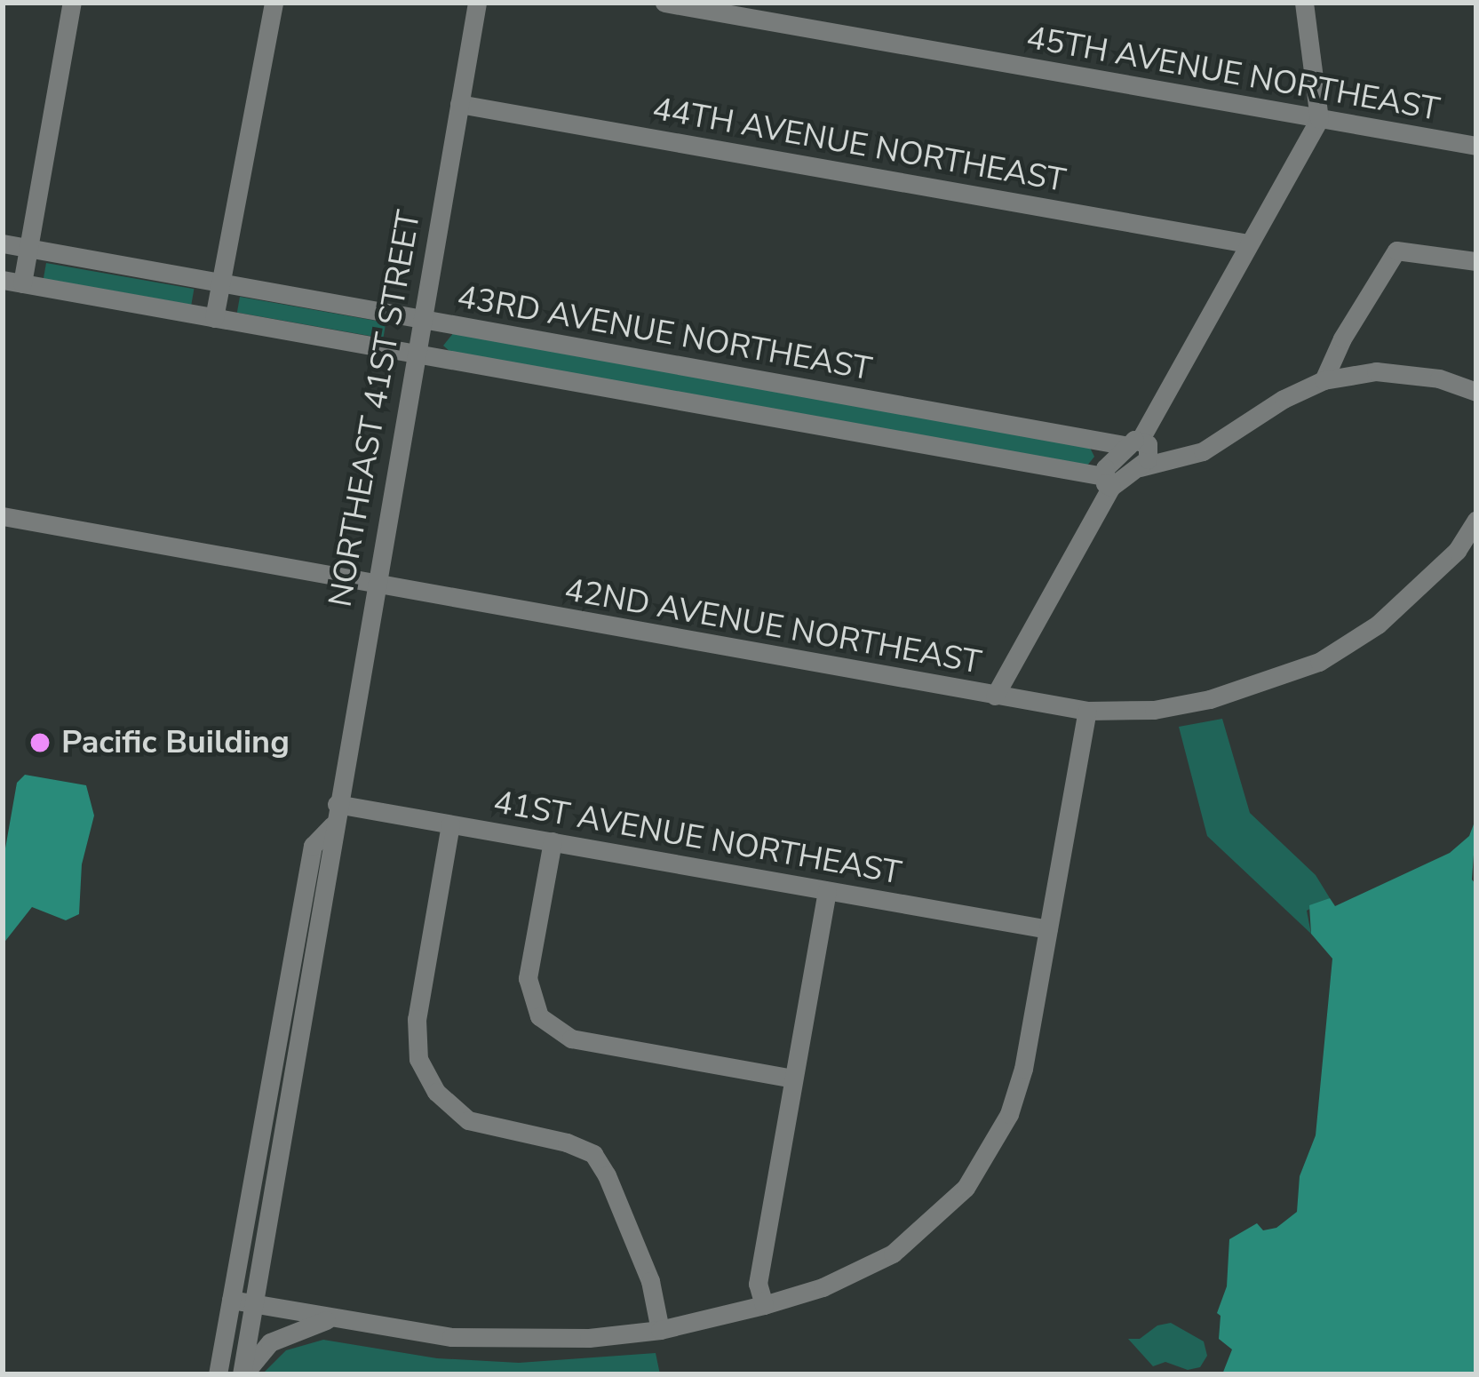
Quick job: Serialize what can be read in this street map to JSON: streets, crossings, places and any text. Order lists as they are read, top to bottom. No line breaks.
{"streets":{"street":["45TH AVENUE NORTHEAST","44TH AVENUE NORTHEAST","43RD AVENUE NORTHEAST","NORTHEAST 41ST STREET","42ND AVENUE NORTHEAST","41ST AVENUE NORTHEAST"]},"crossings":[["44TH AVENUE NORTHEAST","NORTHEAST 41ST STREET"],["43RD AVENUE NORTHEAST","NORTHEAST 41ST STREET"],["NORTHEAST 41ST STREET","42ND AVENUE NORTHEAST"],["NORTHEAST 41ST STREET","41ST AVENUE NORTHEAST"]],"places":["Pacific Building"]}
